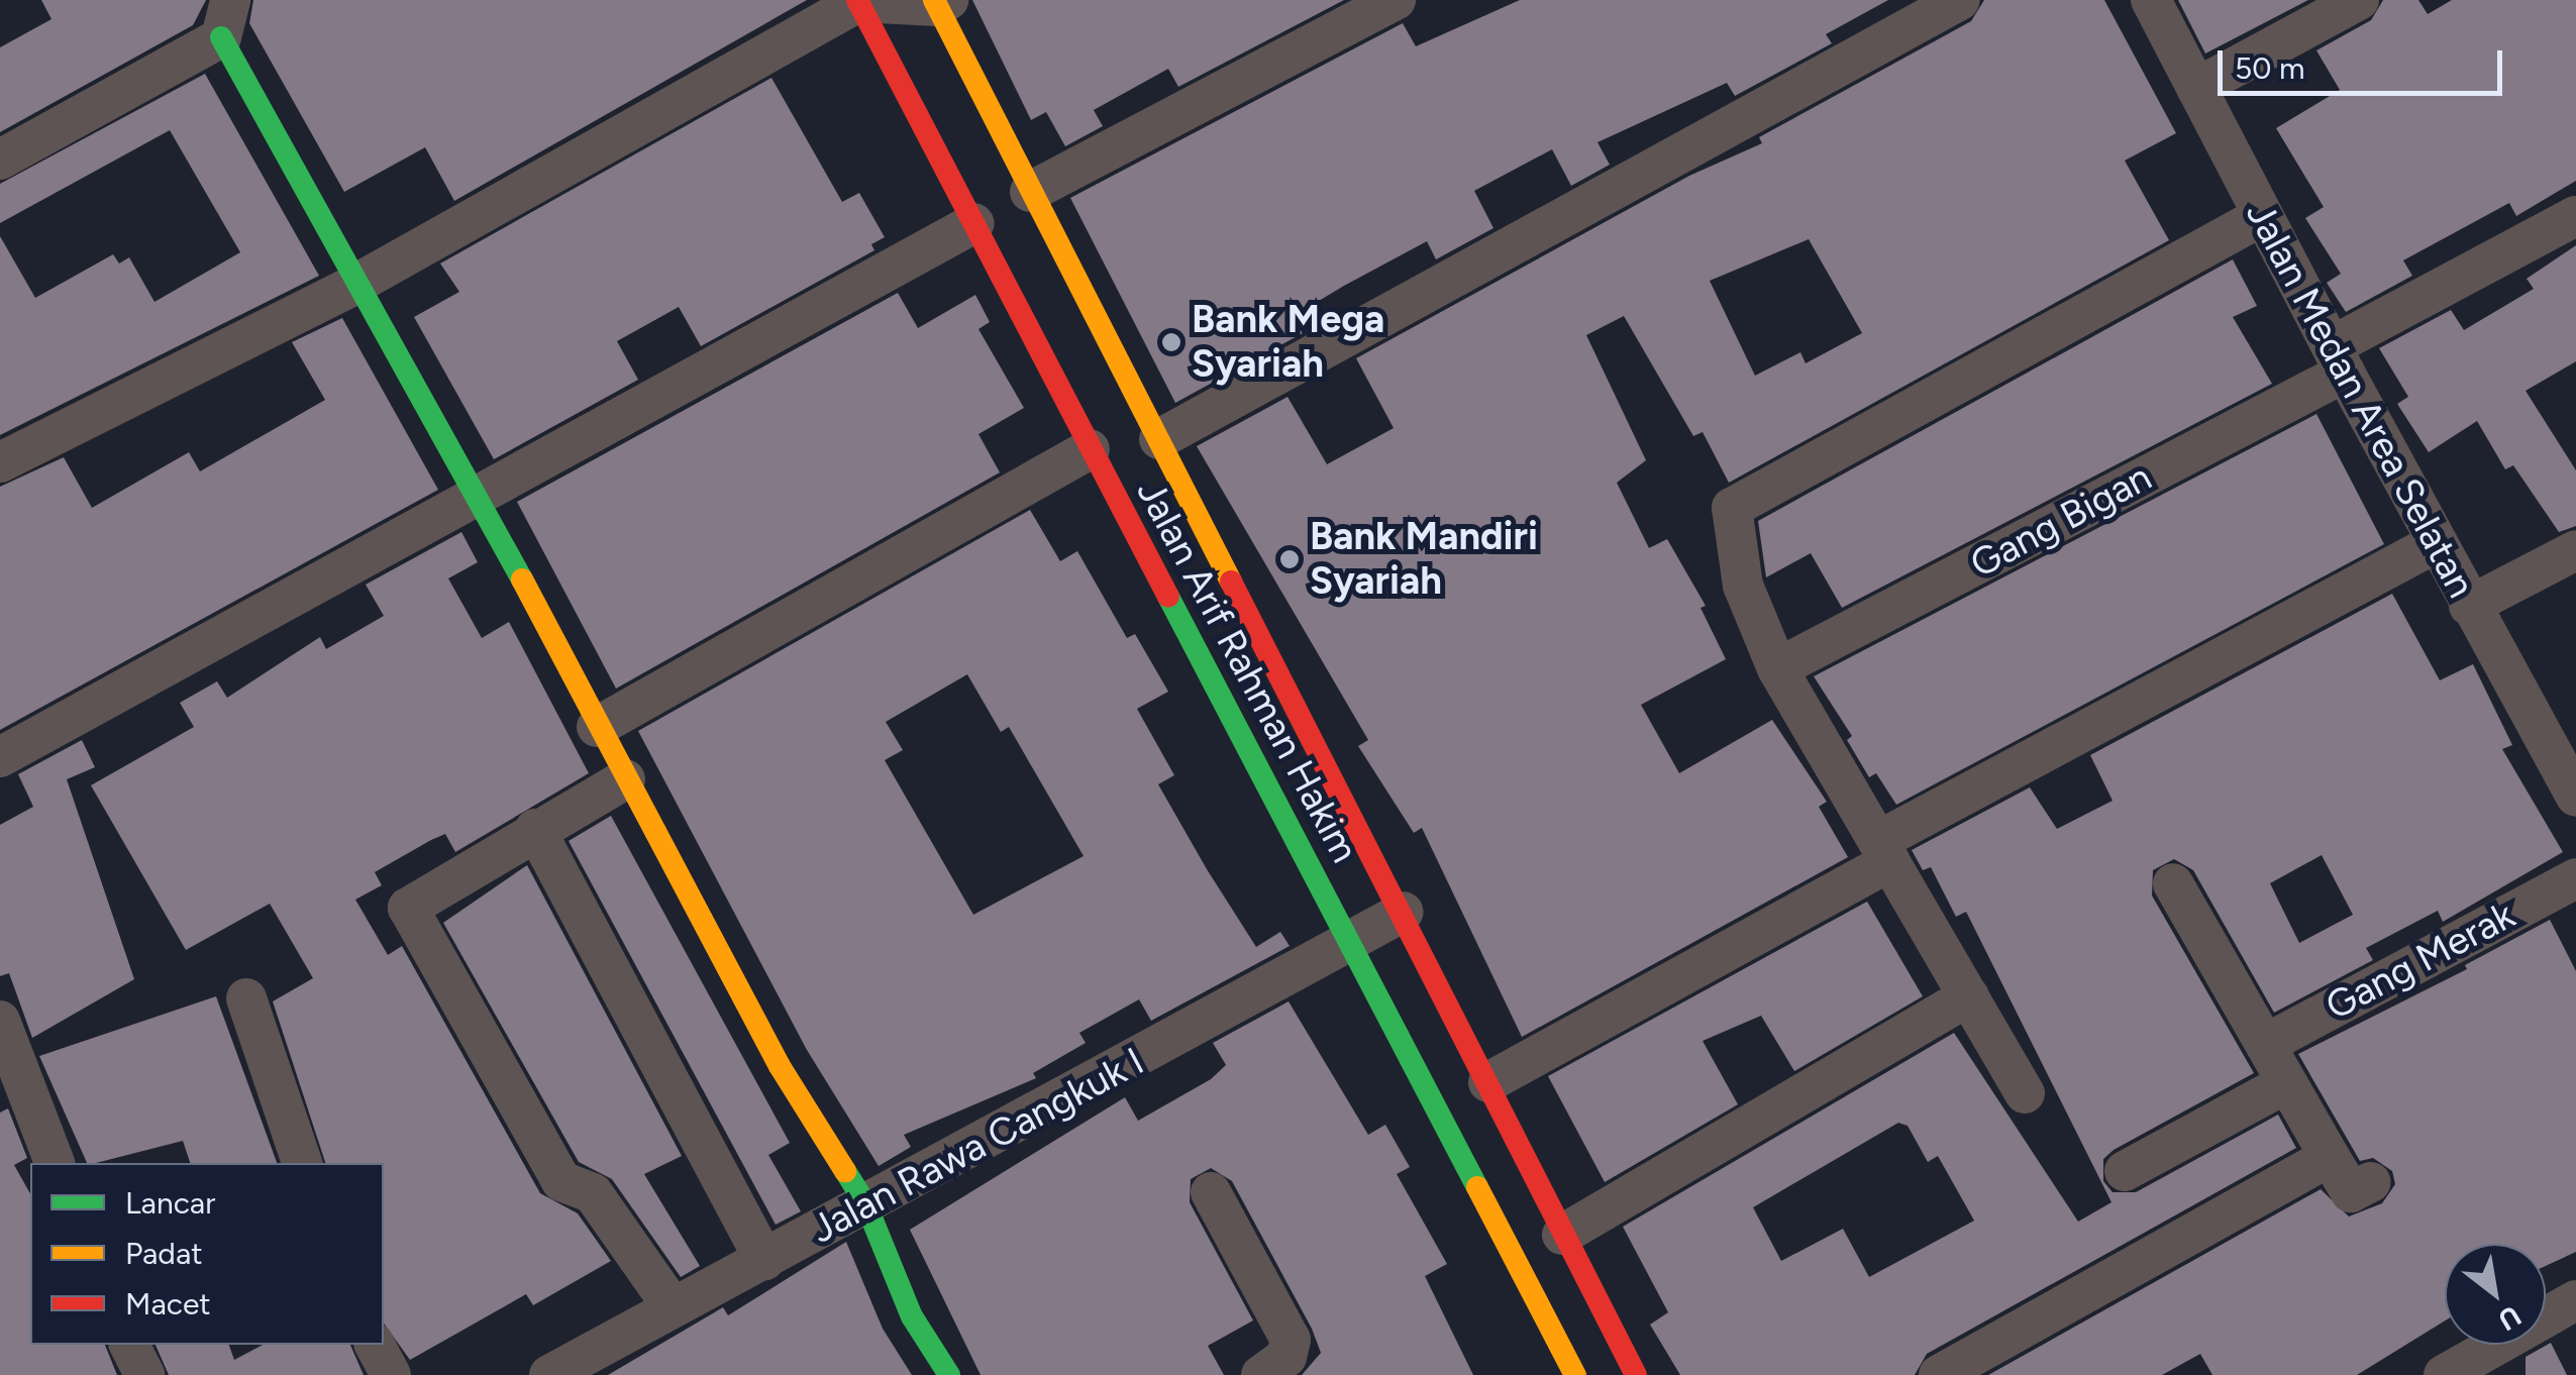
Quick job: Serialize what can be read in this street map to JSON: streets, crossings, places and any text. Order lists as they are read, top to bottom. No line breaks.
{"streets":{"main road":["Jalan Arif Rahman Hakim"],"street":["Jalan Medan Area Selatan","Gang Bigan","Gang Merak","Jalan Rawa Cangkuk I"]},"crossings":[["Jalan Medan Area Selatan","Gang Bigan"],["Jalan Arif Rahman Hakim","Jalan Rawa Cangkuk I"]],"places":["Bank Mega Syariah","Bank Mandiri Syariah"],"legend":["Lancar","Padat","Macet"],"scale_bar":"50 m","north":"bottom right"}
